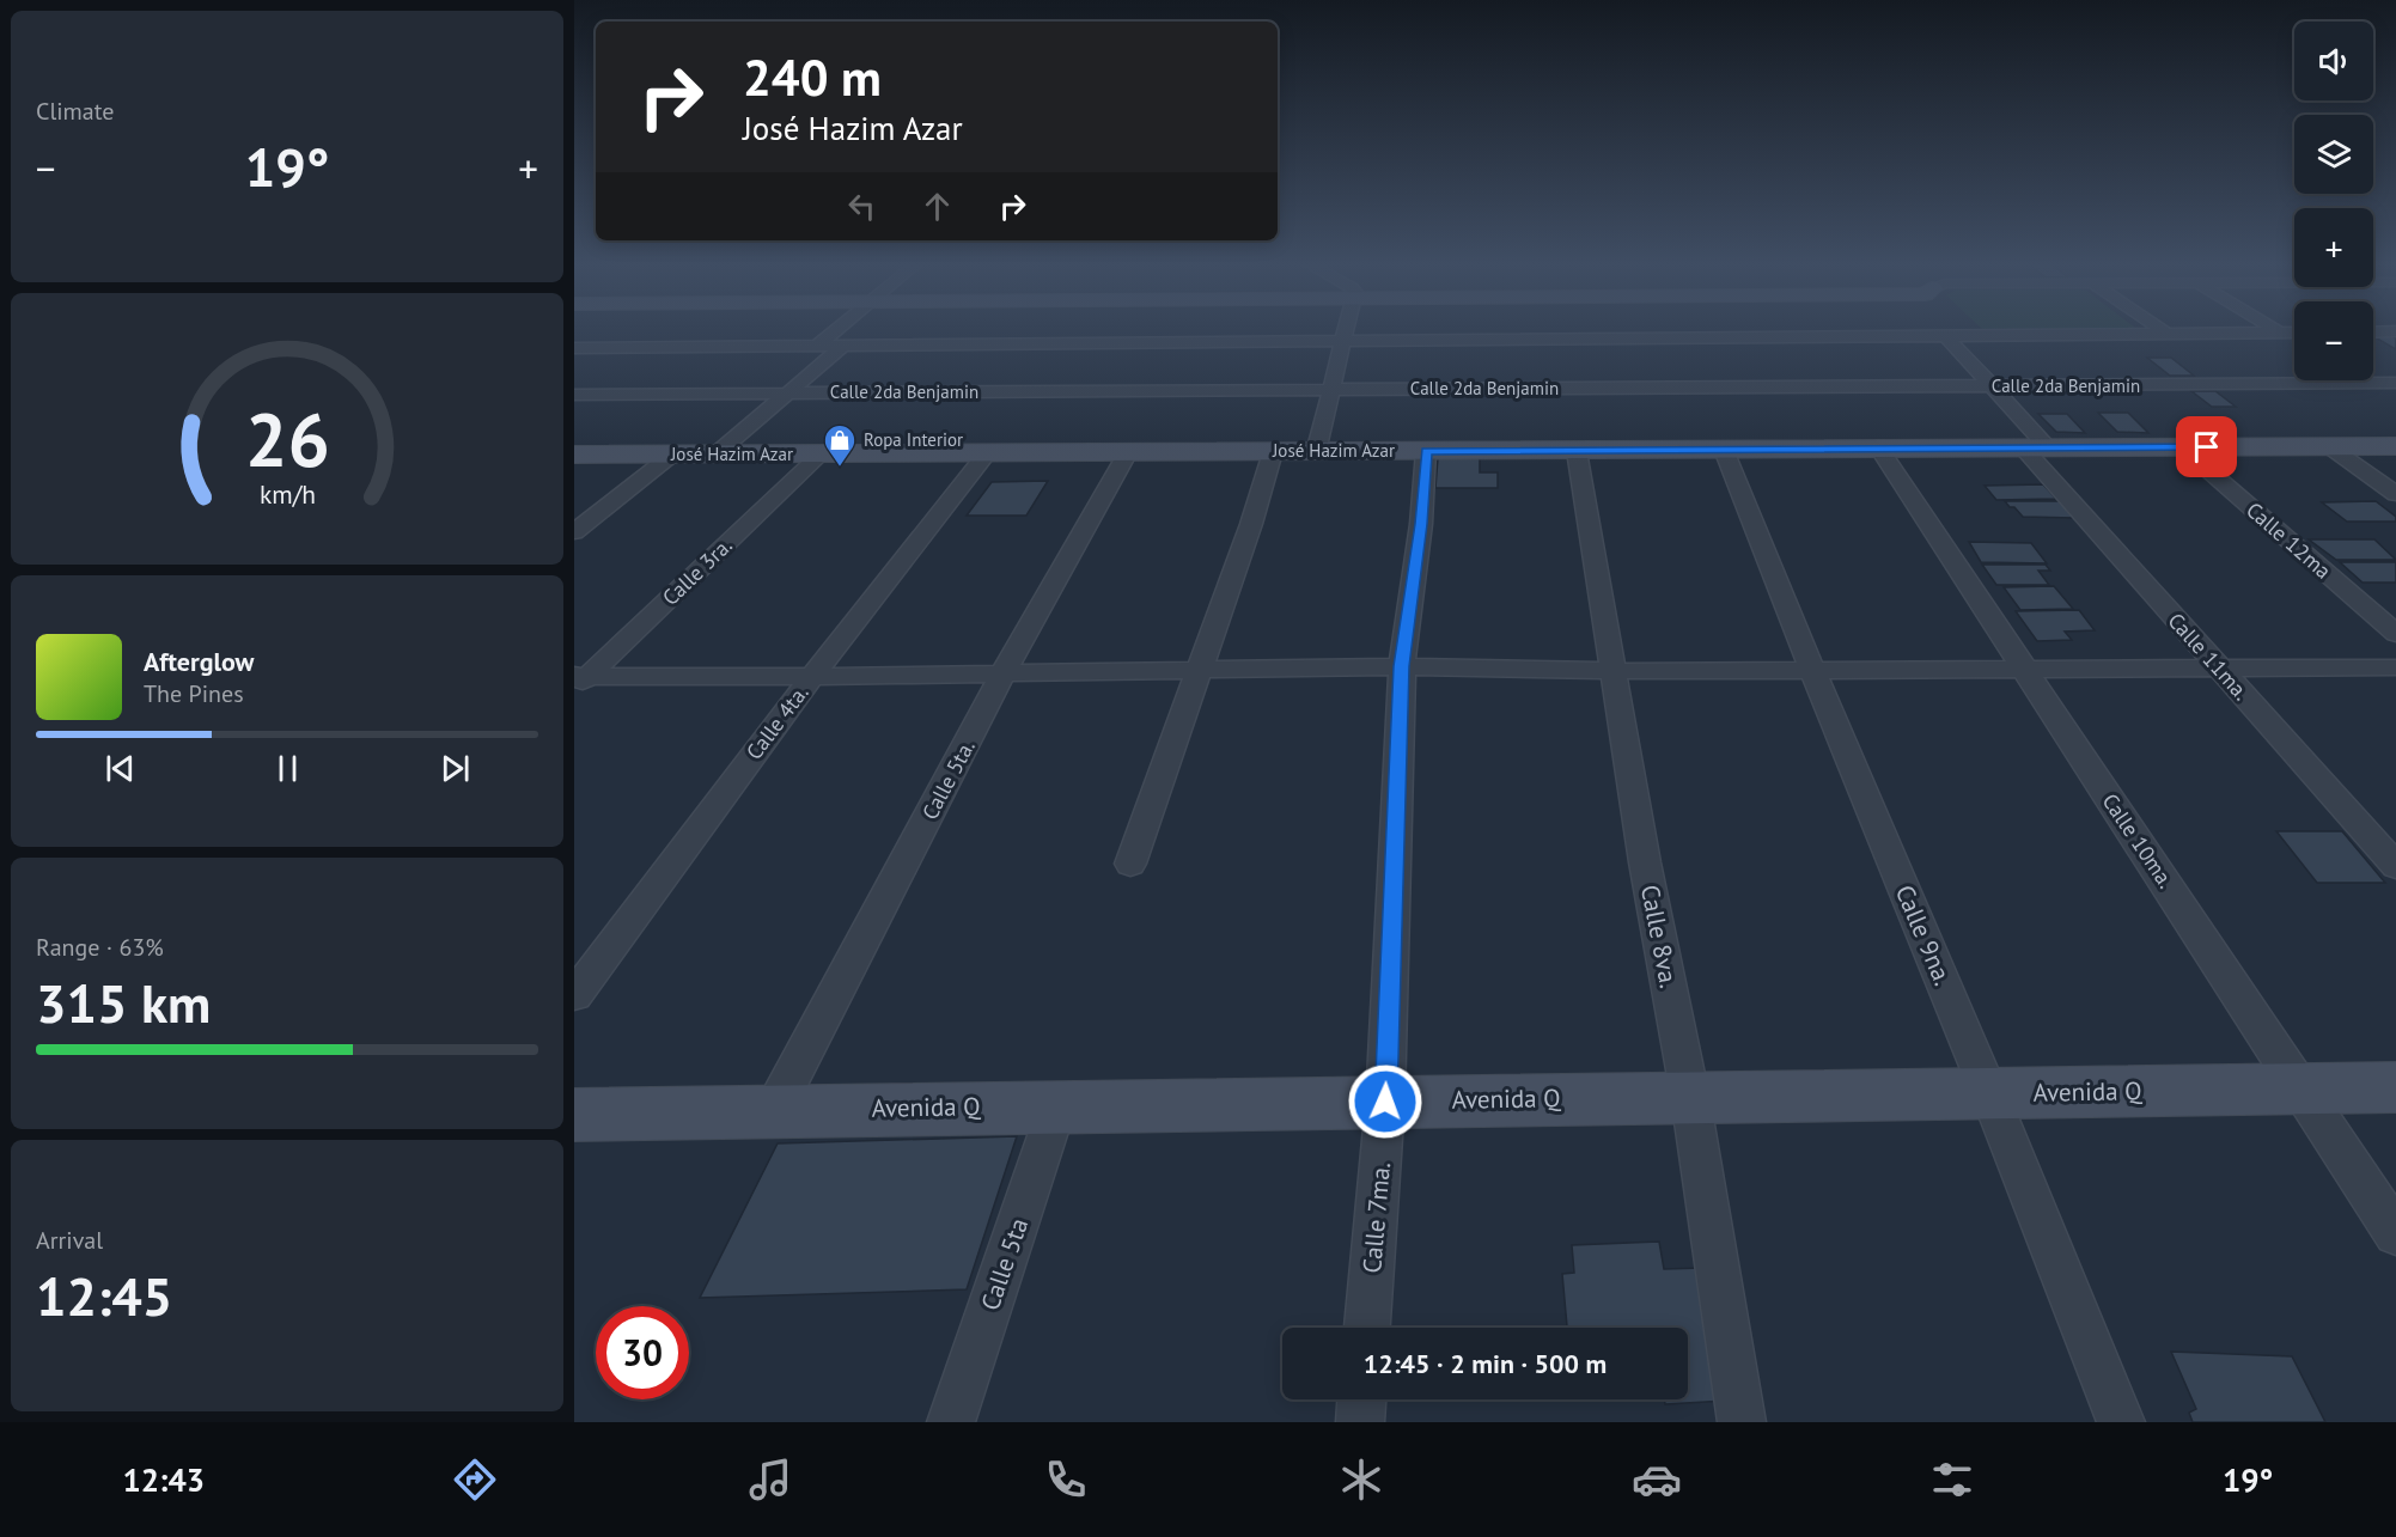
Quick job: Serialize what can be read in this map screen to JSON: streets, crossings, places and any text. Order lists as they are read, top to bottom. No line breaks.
{"streets":{"street":["Calle 2da Benjamin","José Hazim Azar","Calle 12ma","Calle 3ra.","Calle 11ma.","Calle 4ta.","Calle 5ta.","Calle 10ma.","Calle 9na.","Calle 8va.","Avenida Q","Calle 7ma.","Calle 5ta"]},"crossings":[["Calle 2da Benjamin","Calle 11ma."],["José Hazim Azar","Calle 12ma"],["José Hazim Azar","Calle 3ra."],["José Hazim Azar","Calle 11ma."],["José Hazim Azar","Calle 4ta."],["José Hazim Azar","Calle 5ta."],["José Hazim Azar","Calle 10ma."],["José Hazim Azar","Calle 9na."],["José Hazim Azar","Calle 8va."],["José Hazim Azar","Calle 7ma."],["Calle 5ta.","Avenida Q"],["Calle 10ma.","Avenida Q"],["Calle 9na.","Avenida Q"],["Calle 8va.","Avenida Q"],["Avenida Q","Calle 7ma."],["Avenida Q","Calle 5ta"]],"places":{"shop":["Ropa Interior"]},"page":{"tile":["Climate",["Range · 63%","315 km"],["Arrival","12:45"]],"map_buttons":["+","−"],"turn":["240 m","José Hazim Azar"],"heat":["−","19°","+"],"song":["Afterglow","The Pines"],"limit":"30","trip":"12:45 · 2 min · 500 m","tabs":["12:43","19°"],"gauge":["26","km/h"]}}
